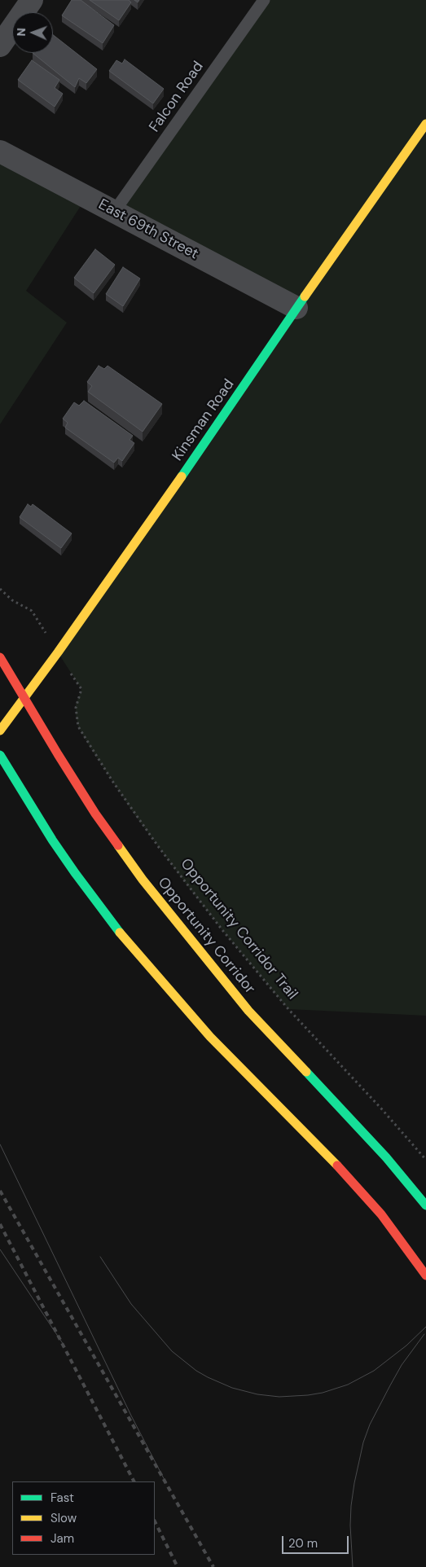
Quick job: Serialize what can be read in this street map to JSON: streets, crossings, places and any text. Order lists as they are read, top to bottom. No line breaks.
{"streets":{"main road":["Kinsman Road","Opportunity Corridor"],"street":["East 69th Street"],"lane":["Falcon Road"],"path":["Opportunity Corridor Trail"]},"crossings":[["Falcon Road","East 69th Street"],["East 69th Street","Kinsman Road"],["Kinsman Road","Opportunity Corridor"]],"legend":["Fast","Slow","Jam"],"scale_bar":"20 m","north":"left"}
